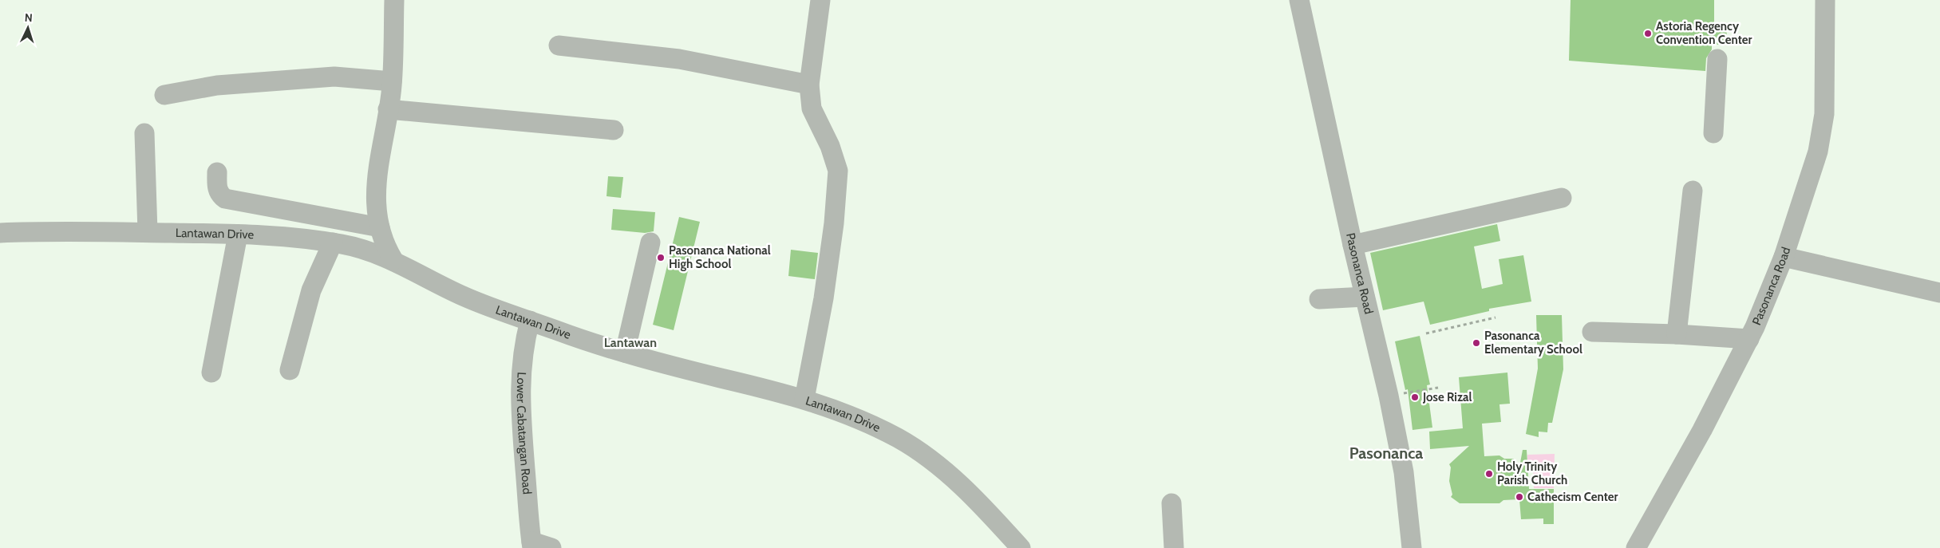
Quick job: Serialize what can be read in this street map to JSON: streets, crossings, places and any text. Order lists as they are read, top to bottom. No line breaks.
{"streets":{"street":["Lantawan Drive","Pasonanca Road","Lower Cabatangan Road"]},"crossings":[["Lantawan Drive","Lower Cabatangan Road"]],"districts":["Lantawan","Pasonanca"],"places":["Astoria Regency Convention Center","Pasonanca National High School","Pasonanca Elementary School","Jose Rizal","Holy Trinity Parish Church","Cathecism Center"],"north":"top"}
